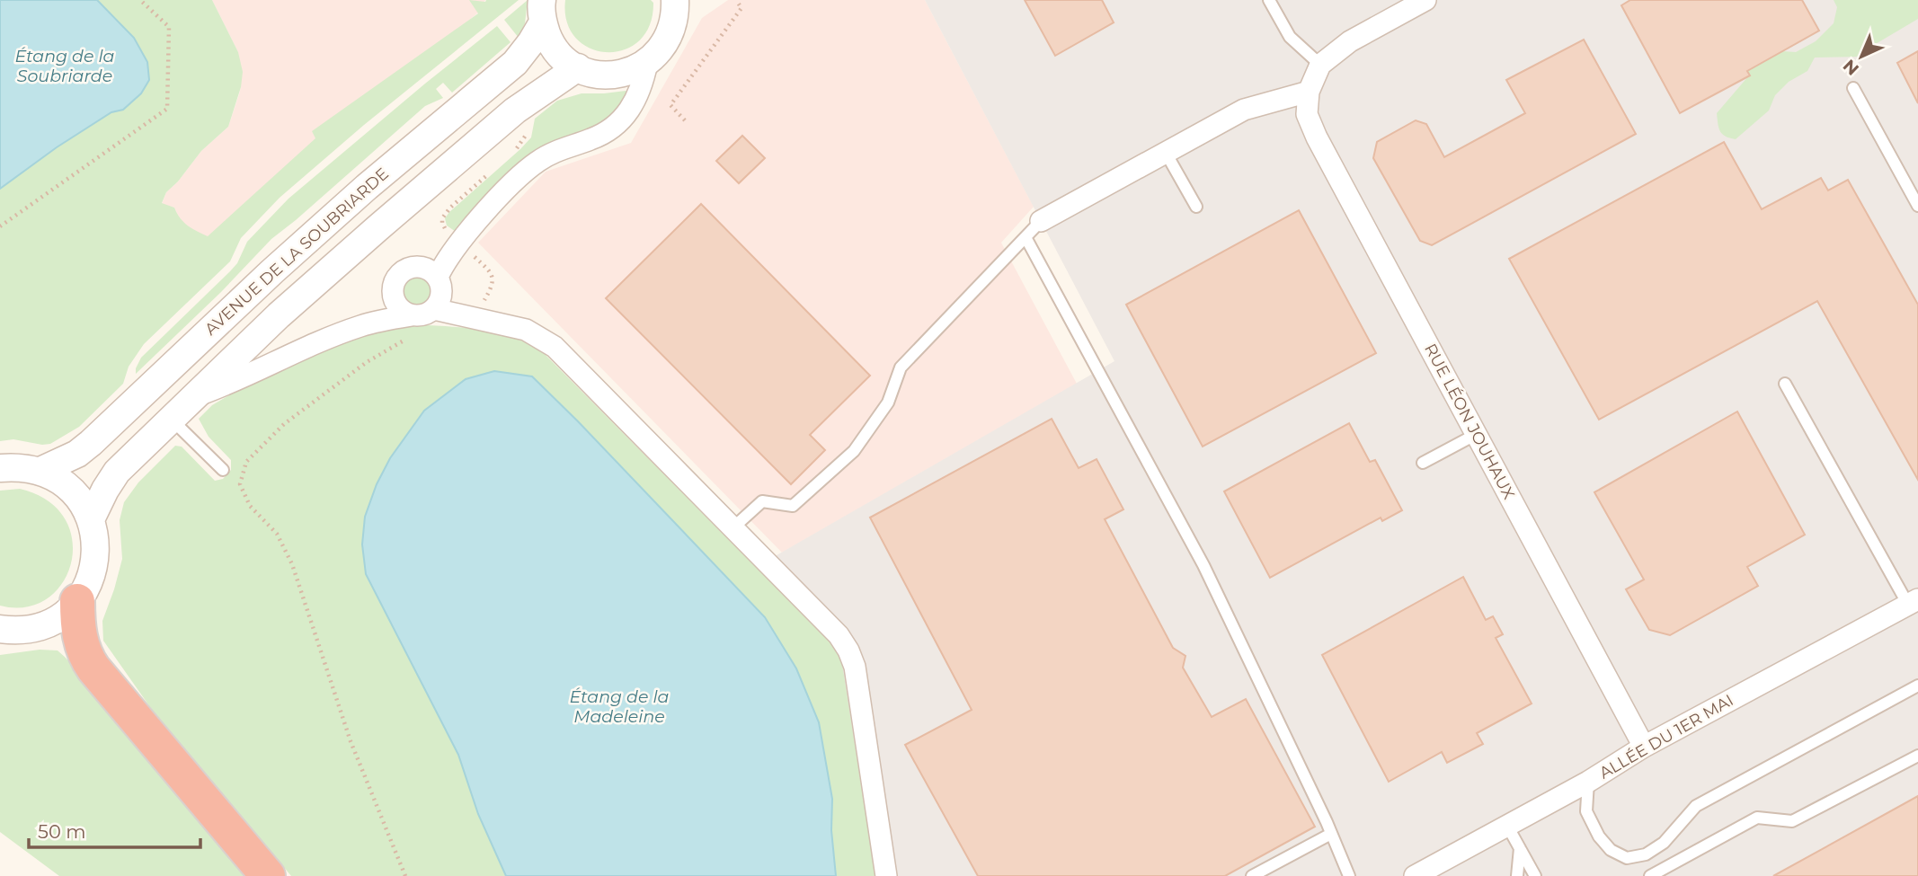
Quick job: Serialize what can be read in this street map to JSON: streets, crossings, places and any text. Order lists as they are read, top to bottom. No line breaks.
{"streets":{"street":["AVENUE DE LA SOUBRIARDE","RUE LÉON JOUHAUX","ALLÉE DU 1ER MAI"]},"crossings":[["RUE LÉON JOUHAUX","ALLÉE DU 1ER MAI"]],"water":["Étang de la Soubriarde","Étang de la Madeleine"],"scale_bar":"50 m","north":"bottom left"}
